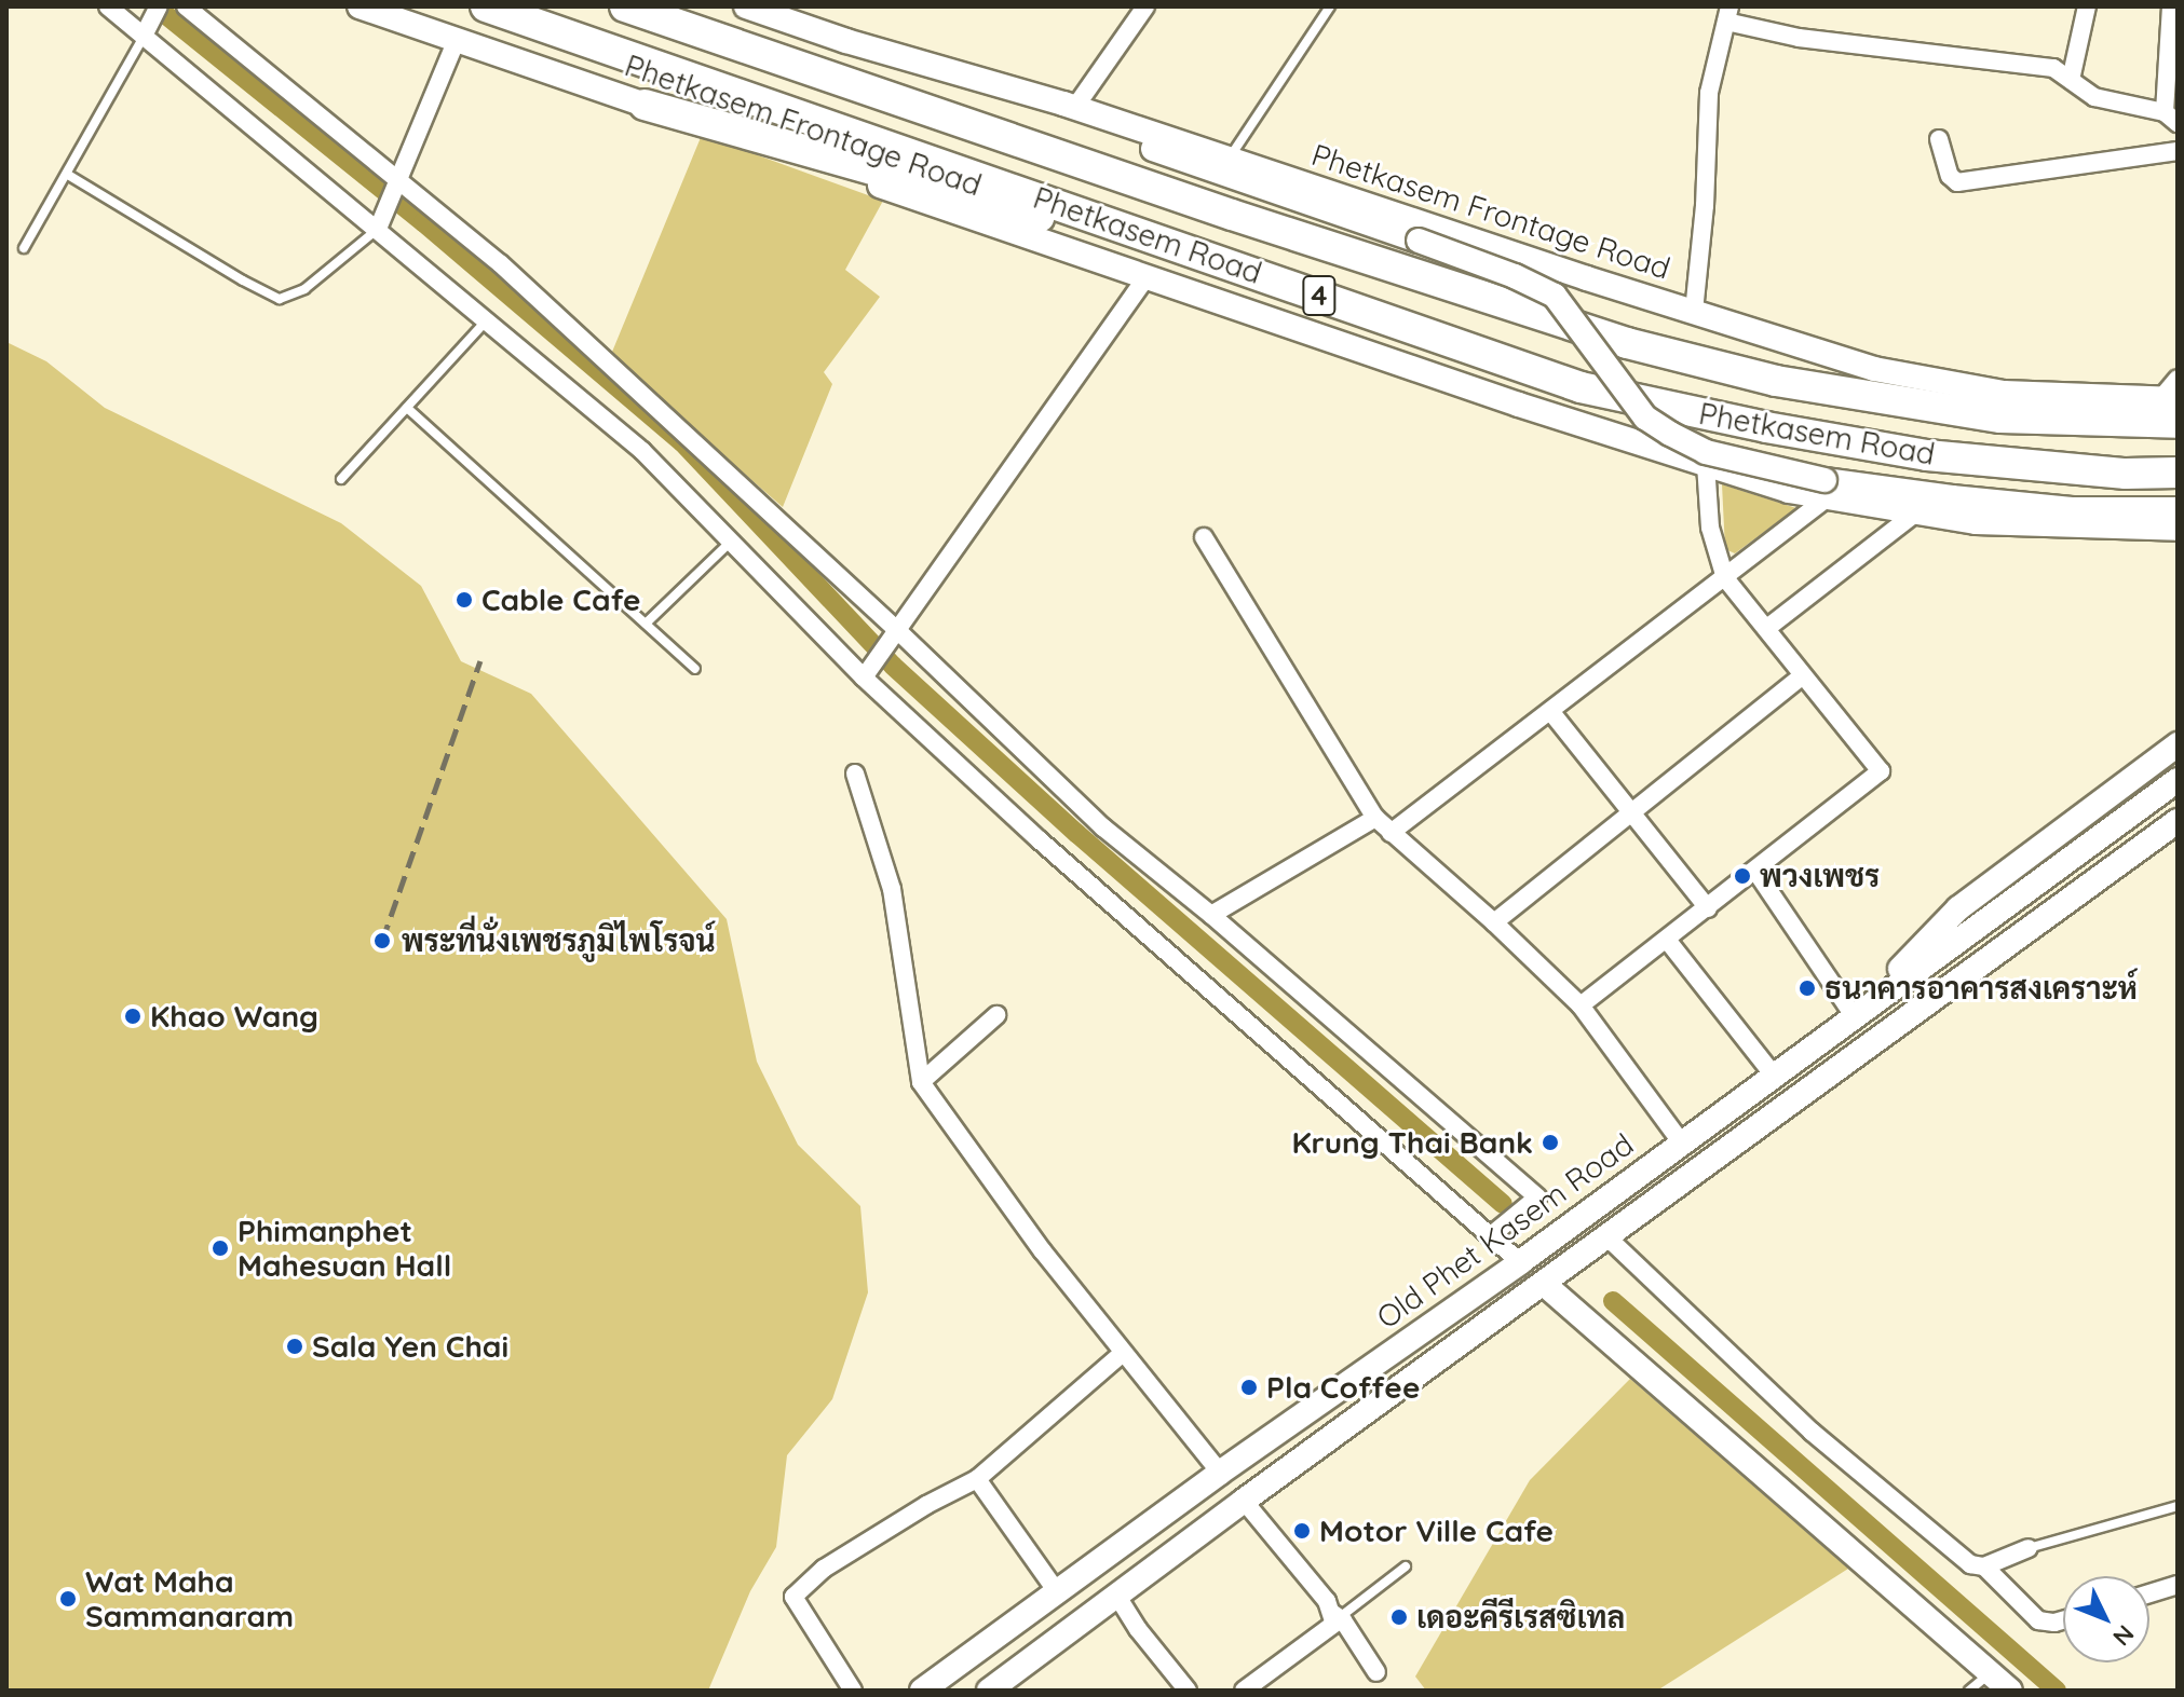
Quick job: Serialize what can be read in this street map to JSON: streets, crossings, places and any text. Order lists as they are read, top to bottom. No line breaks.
{"streets":{"highway":["Phetkasem Road","4"],"main road":["Phetkasem Frontage Road","Old Phet Kasem Road"]},"crossings":[["Phetkasem Frontage Road","Phetkasem Road"]],"places":["Cable Cafe","พวงเพชร","พระที่นั่งเพชรภูมิไพโรจน์","ธนาคารอาคารสงเคราะห์","Khao Wang","Krung Thai Bank","Phimanphet Mahesuan Hall","Sala Yen Chai","Pla Coffee","Motor Ville Cafe","Wat Maha Sammanaram","เดอะคีรีเรสซิเทล"],"north":"bottom right"}
